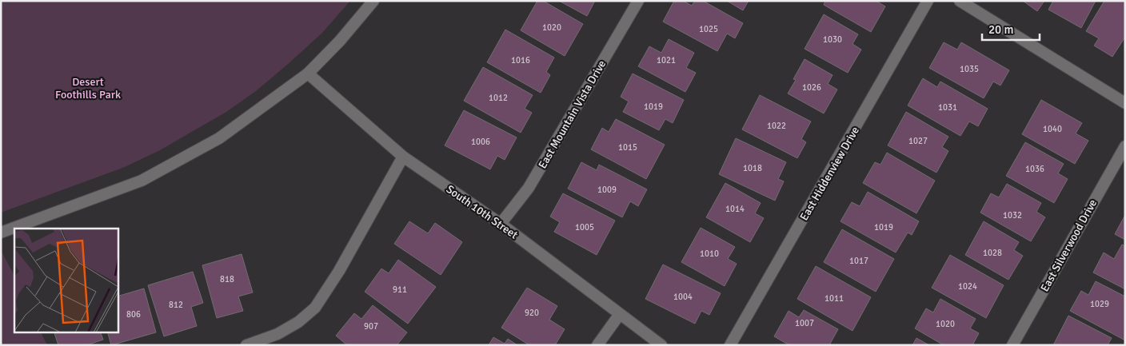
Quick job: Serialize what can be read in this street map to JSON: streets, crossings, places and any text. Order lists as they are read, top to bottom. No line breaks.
{"streets":{"street":["East Mountain Vista Drive","East Hiddenview Drive","South 10th Street","East Silverwood Drive"]},"crossings":[["East Mountain Vista Drive","South 10th Street"]],"parks":["Desert Foothills Park"],"house_numbers":["1020","1025","1030","1016","1021","1035","1026","1012","1019","1031","1022","1040","1027","1006","1015","1018","1036","1009","1014","1032","1005","1019","1028","1010","1017","818","1024","911","1004","1011","1029","812","920","806","1007","1020","907"],"scale_bar":"20 m"}
